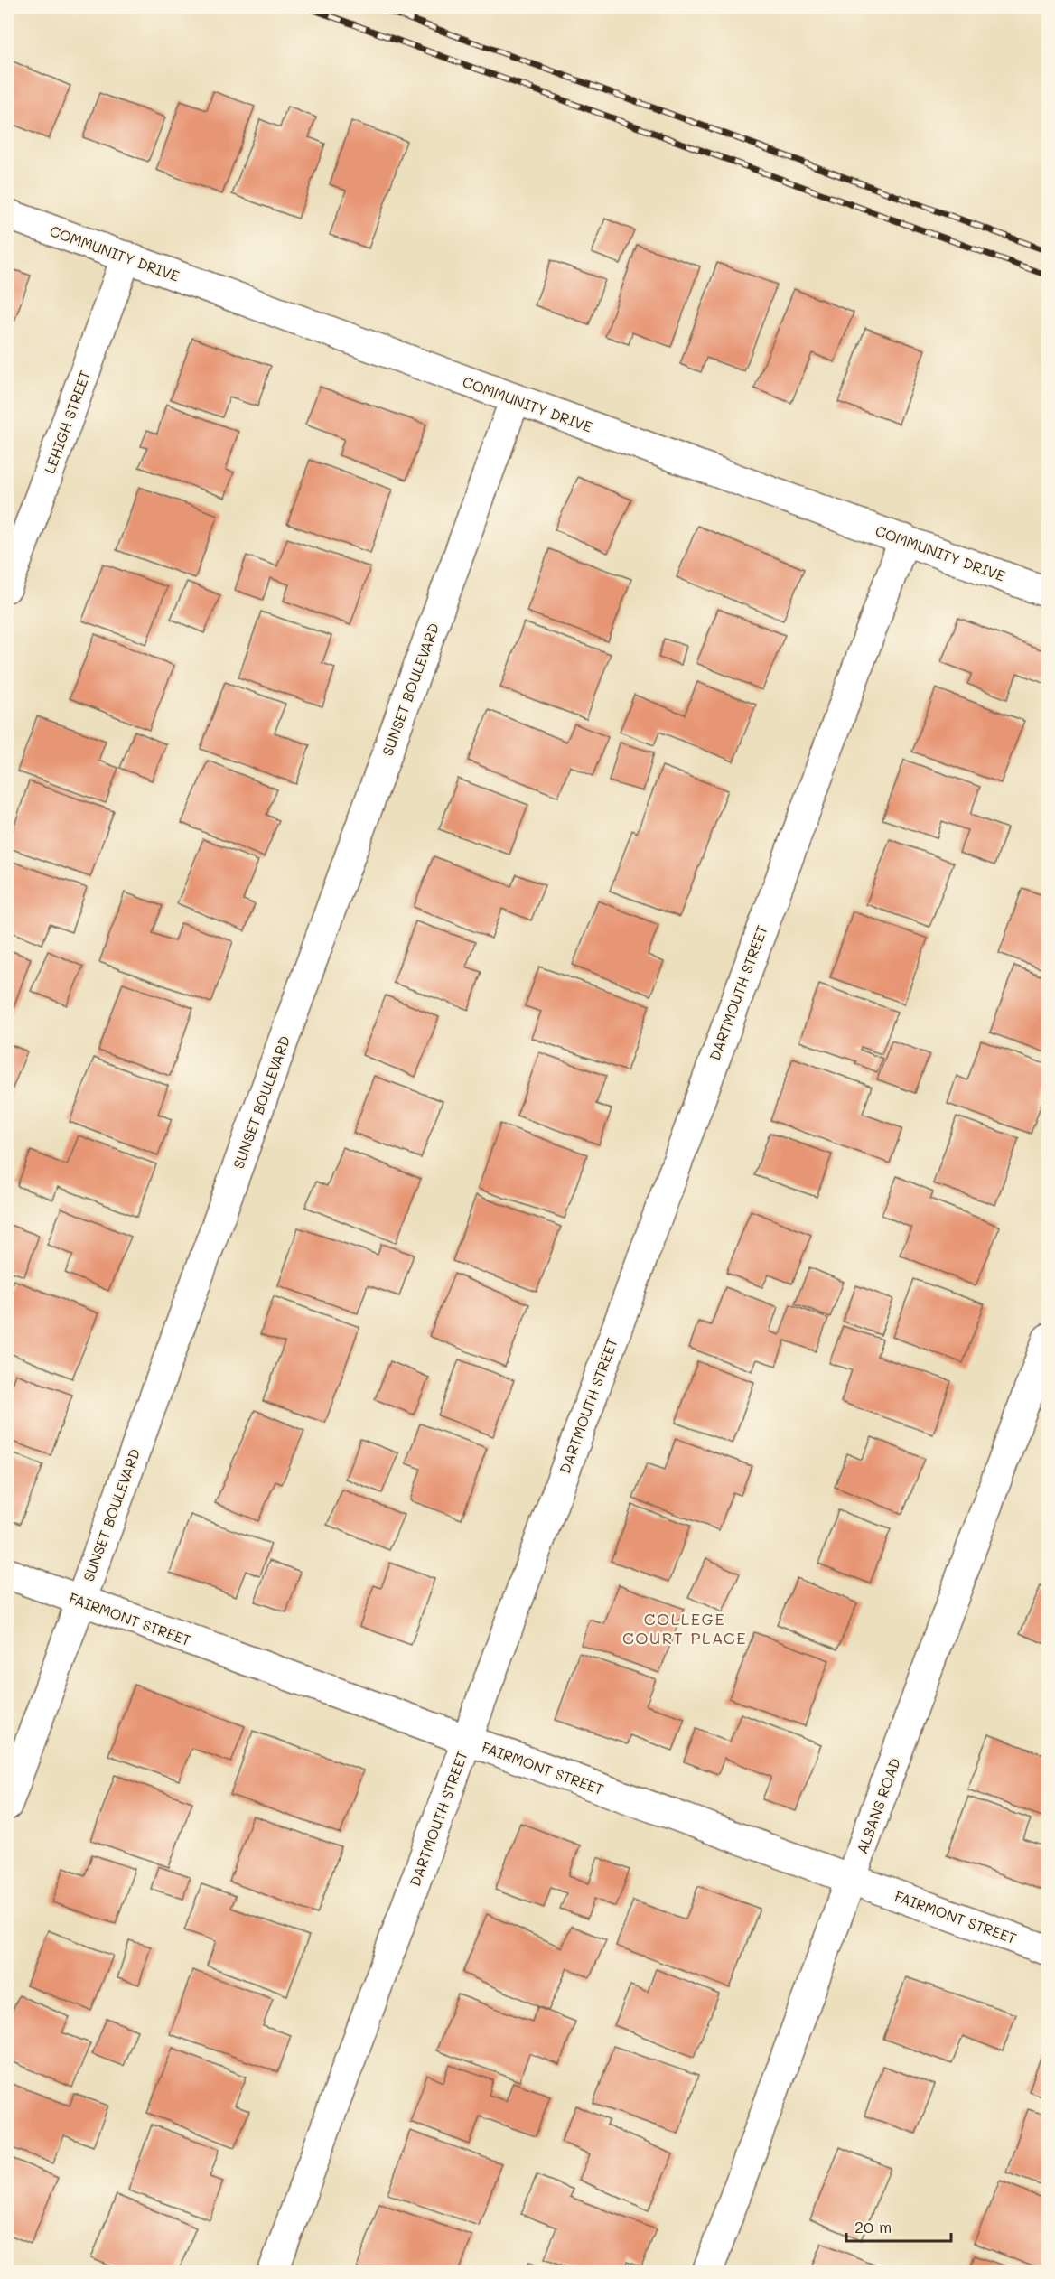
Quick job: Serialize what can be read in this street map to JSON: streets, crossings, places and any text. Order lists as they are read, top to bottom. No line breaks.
{"streets":{"street":["COMMUNITY DRIVE","LEHIGH STREET","SUNSET BOULEVARD","DARTMOUTH STREET","FAIRMONT STREET","ALBANS ROAD"]},"crossings":[["COMMUNITY DRIVE","LEHIGH STREET"],["COMMUNITY DRIVE","SUNSET BOULEVARD"],["COMMUNITY DRIVE","DARTMOUTH STREET"],["SUNSET BOULEVARD","FAIRMONT STREET"],["DARTMOUTH STREET","FAIRMONT STREET"],["FAIRMONT STREET","ALBANS ROAD"]],"districts":["COLLEGE COURT PLACE"],"scale_bar":"20 m"}
